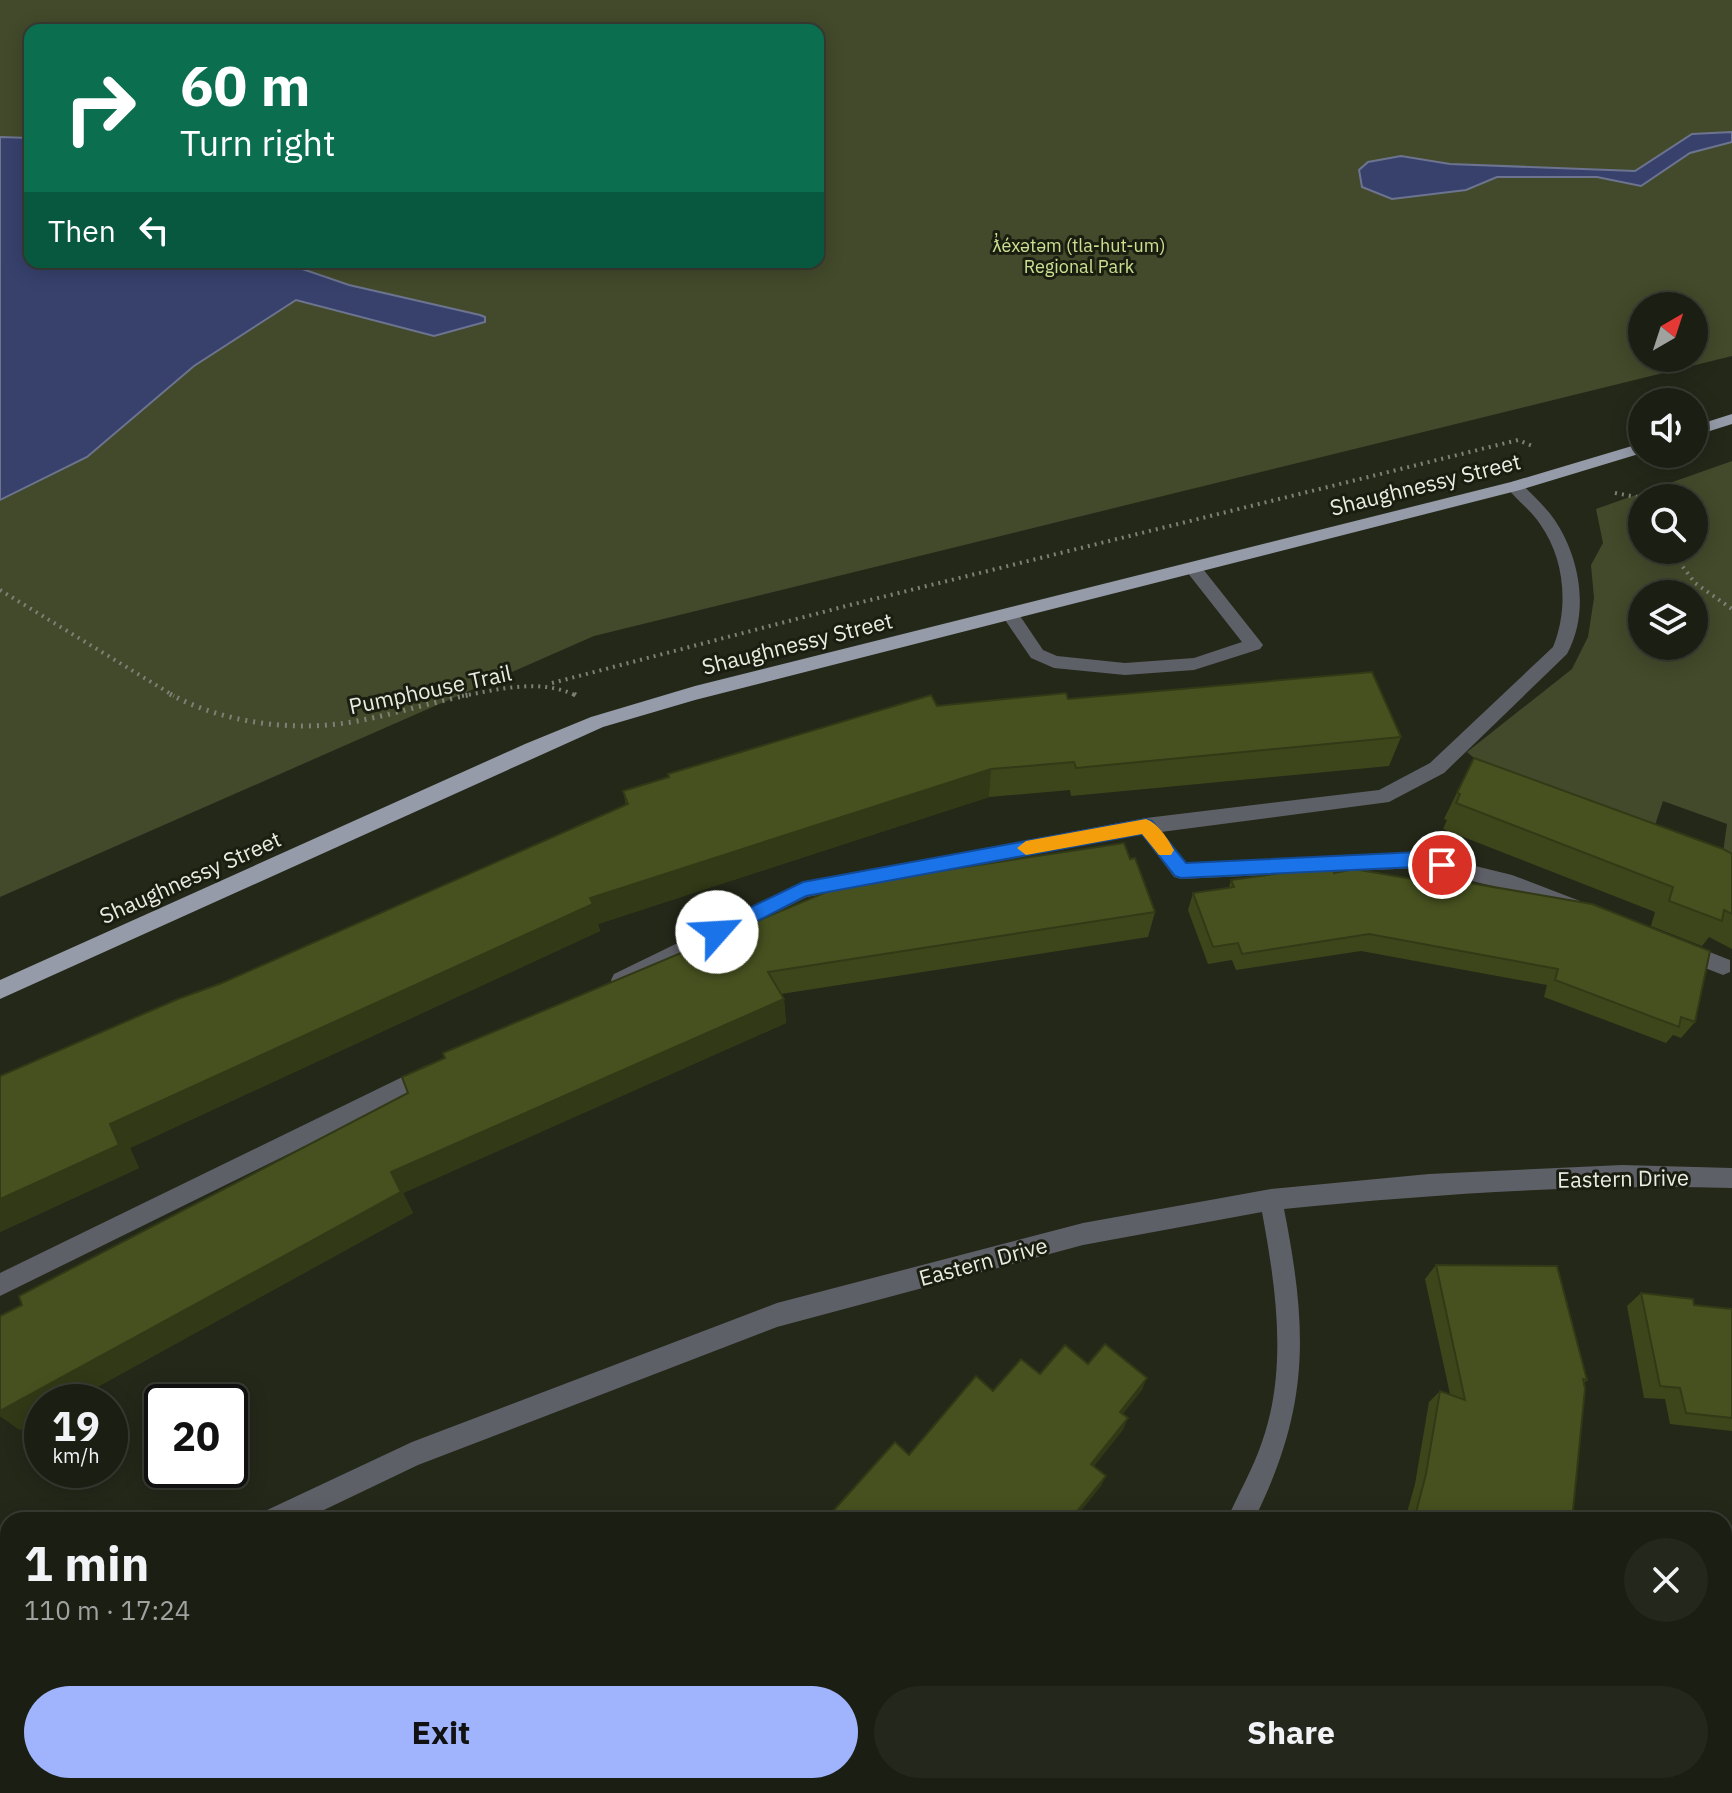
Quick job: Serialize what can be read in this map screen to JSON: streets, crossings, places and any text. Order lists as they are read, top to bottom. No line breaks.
{"streets":{"main road":["Shaughnessy Street"],"street":["Eastern Drive"],"path":["Pumphouse Trail"]},"parks":["ƛ̓éxətəm (tla-hut-um) Regional Park"],"north":"top right","page":{"turn":["60 m","Turn right"],"then":"Then","speed":"19 km/h","limit":"20","heading":["1 min","110 m · 17:24"],"buttons":["Exit","Share"]}}
